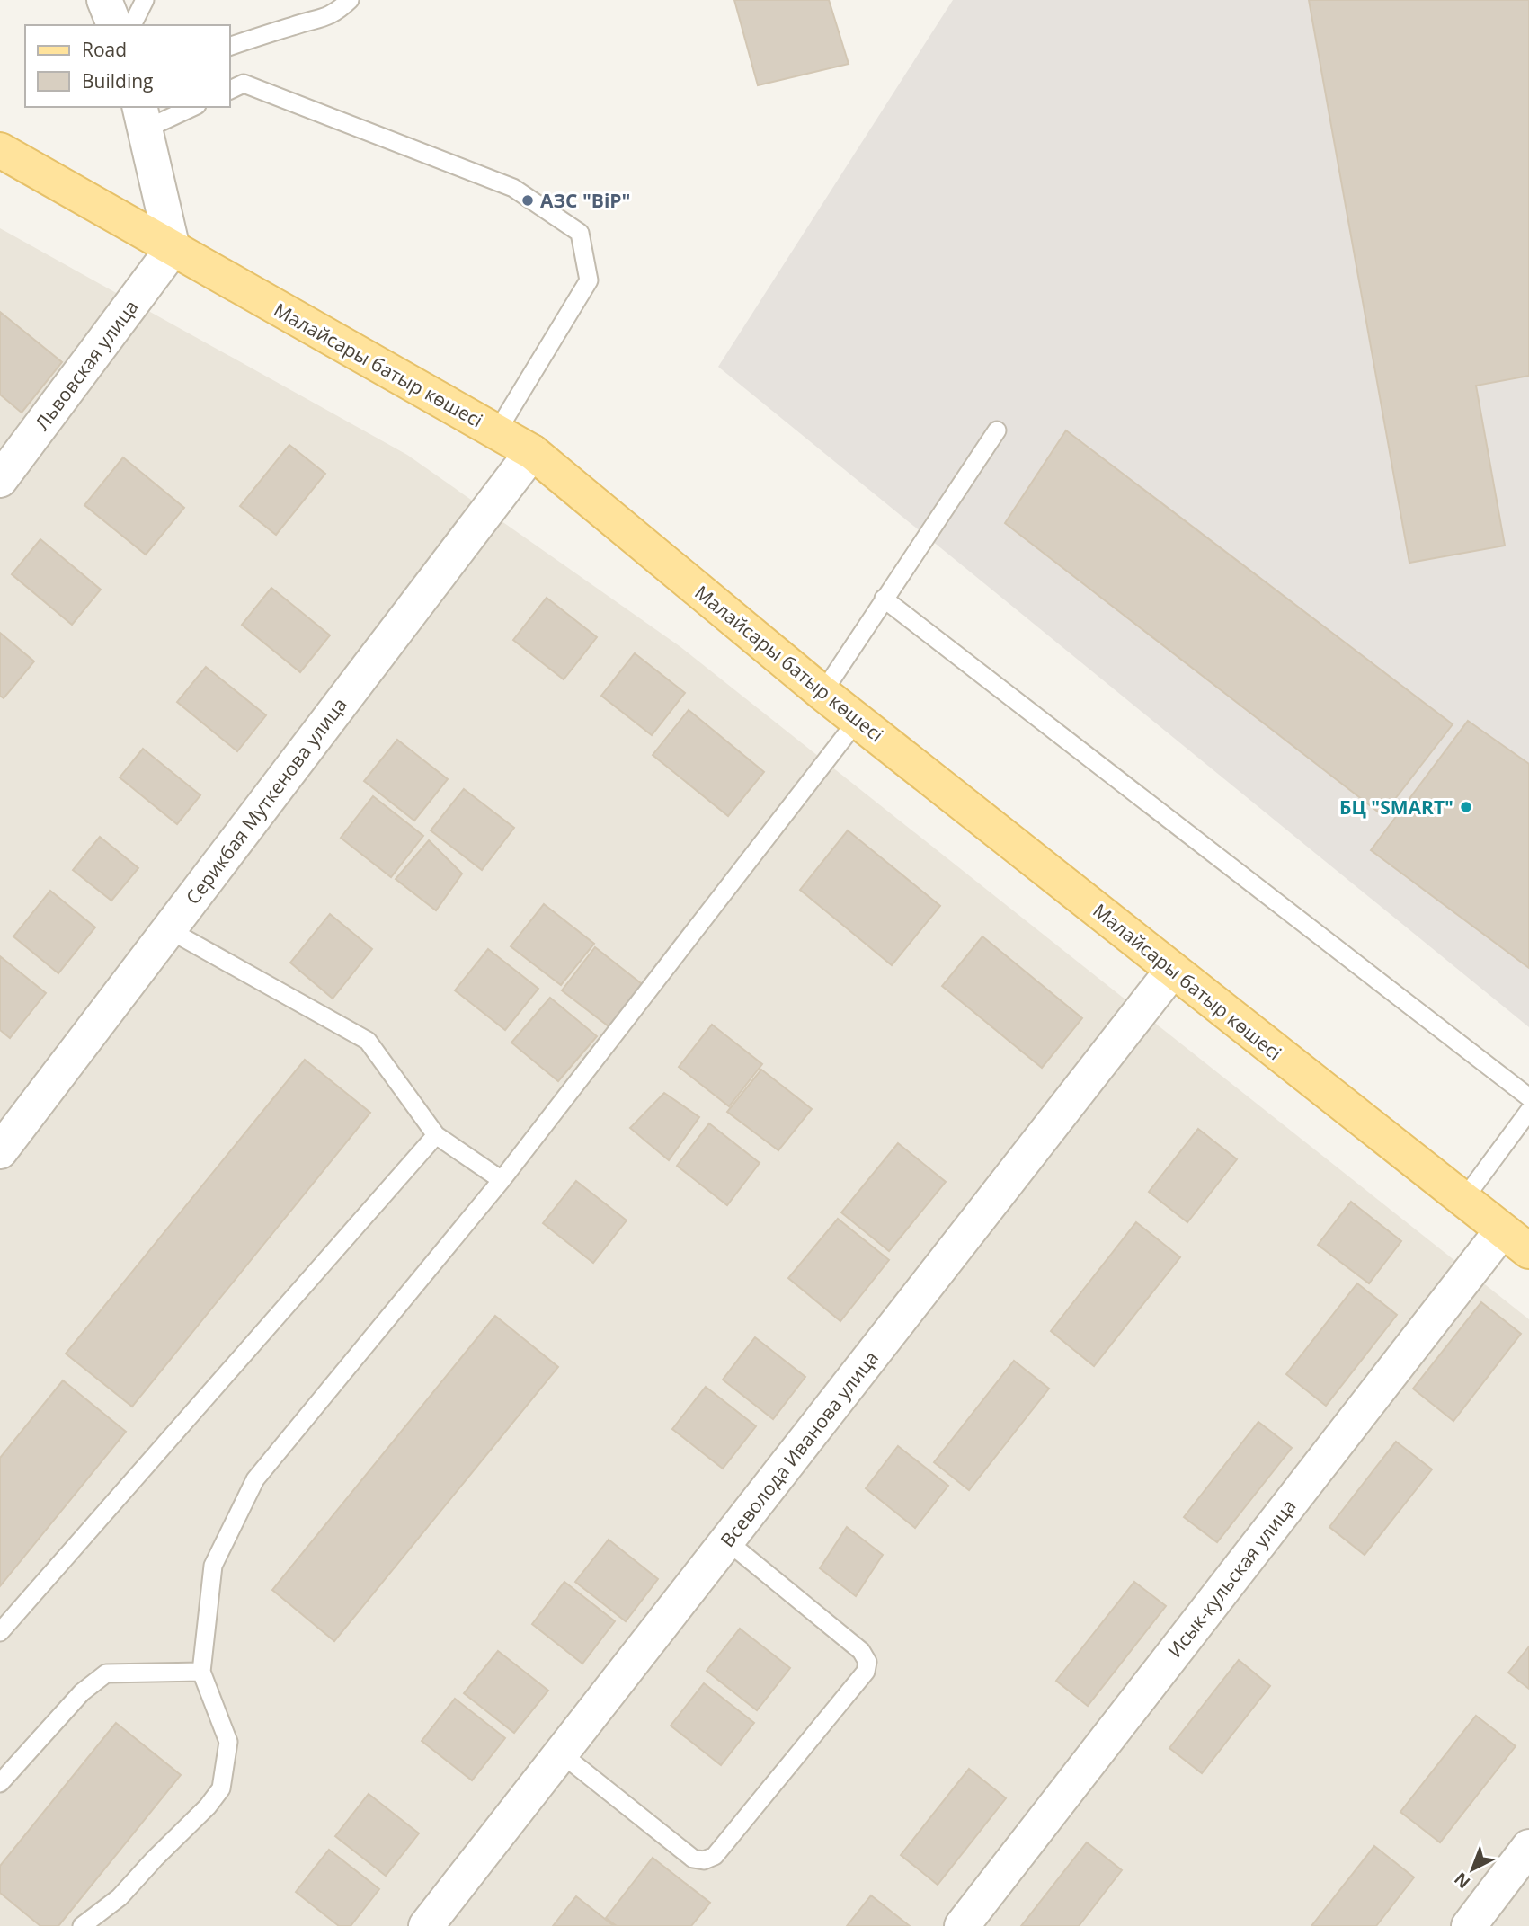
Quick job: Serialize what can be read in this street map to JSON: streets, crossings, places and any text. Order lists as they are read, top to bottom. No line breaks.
{"streets":{"main road":["Малайсары батыр көшесі"],"street":["Львовская улица","Серикбая Муткенова улица","Всеволода Иванова улица","Исык-кульская улица"]},"crossings":[["Львовская улица","Малайсары батыр көшесі"],["Малайсары батыр көшесі","Серикбая Муткенова улица"],["Малайсары батыр көшесі","Всеволода Иванова улица"],["Малайсары батыр көшесі","Исык-кульская улица"]],"places":["АЗС \"BiP\"","БЦ \"SMART\""],"legend":["Road","Building"],"north":"bottom left"}
